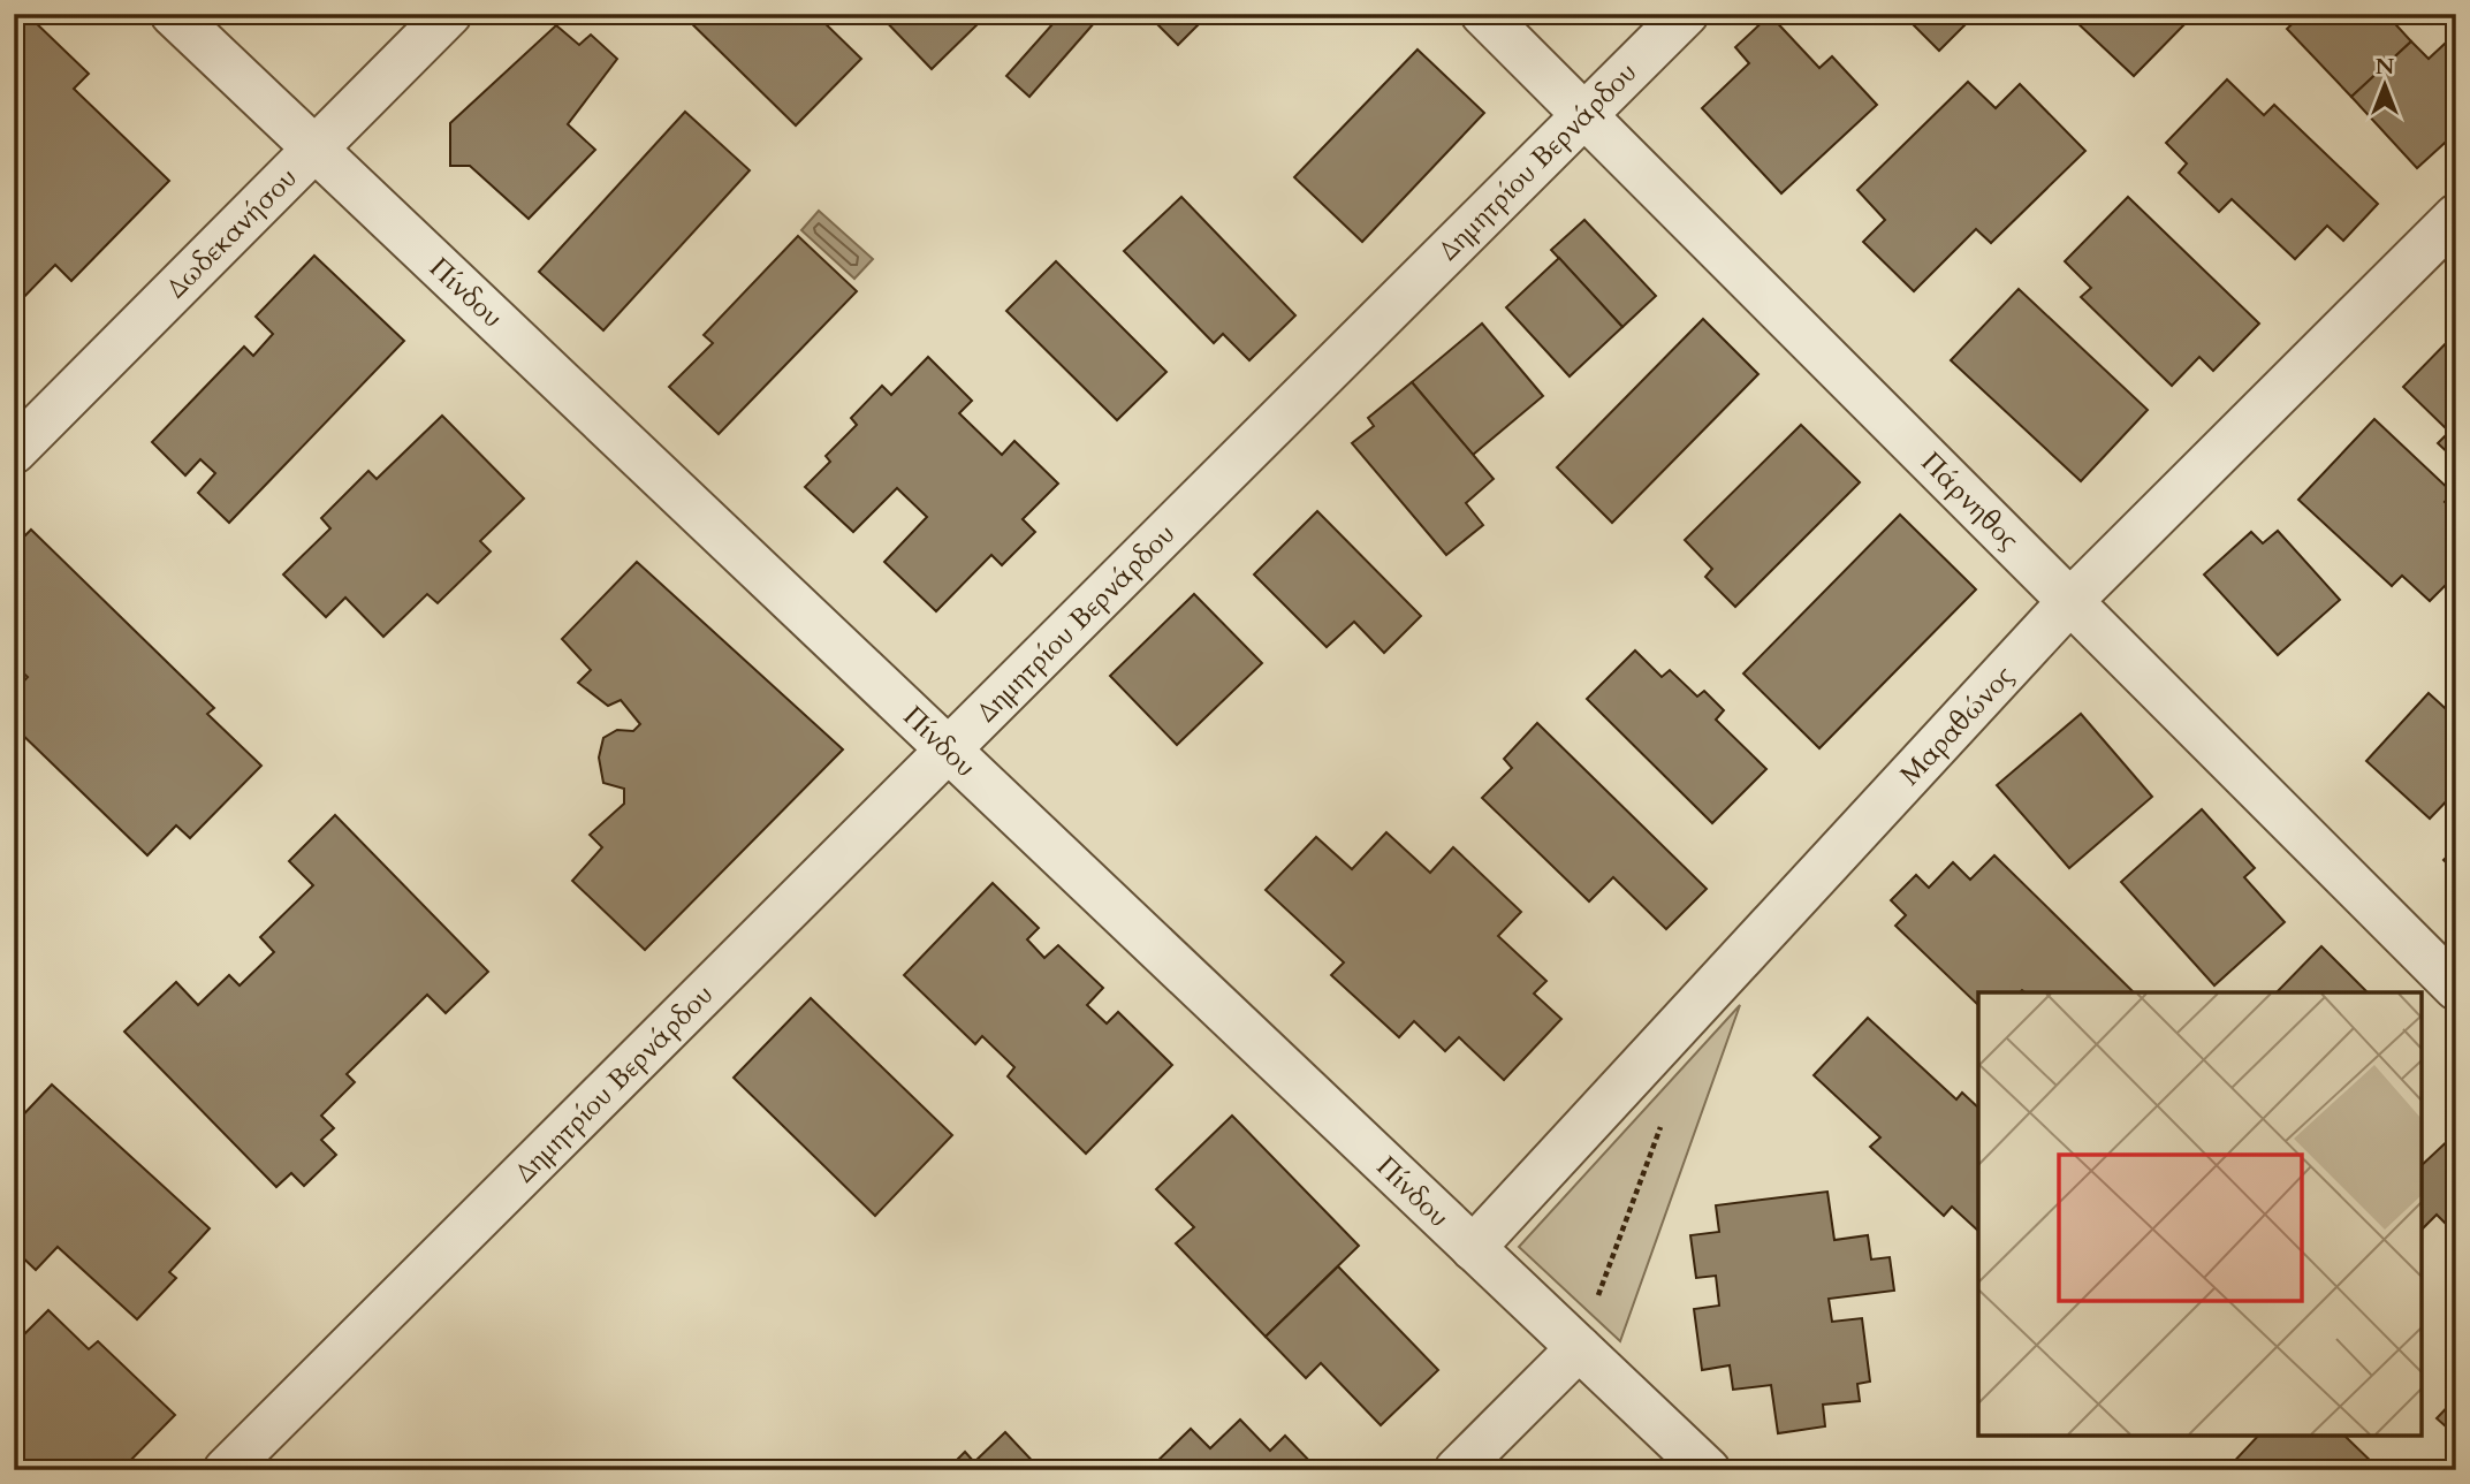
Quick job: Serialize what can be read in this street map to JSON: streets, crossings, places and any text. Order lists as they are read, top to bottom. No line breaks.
{"streets":{"street":["Δημητρίου Βερνάρδου","Δωδεκανήσου","Πίνδου","Πάρνηθος","Μαραθώνος"]},"crossings":[["Δημητρίου Βερνάρδου","Πίνδου"],["Δημητρίου Βερνάρδου","Πάρνηθος"],["Δωδεκανήσου","Πίνδου"],["Πίνδου","Μαραθώνος"],["Πάρνηθος","Μαραθώνος"]],"north":"top"}
